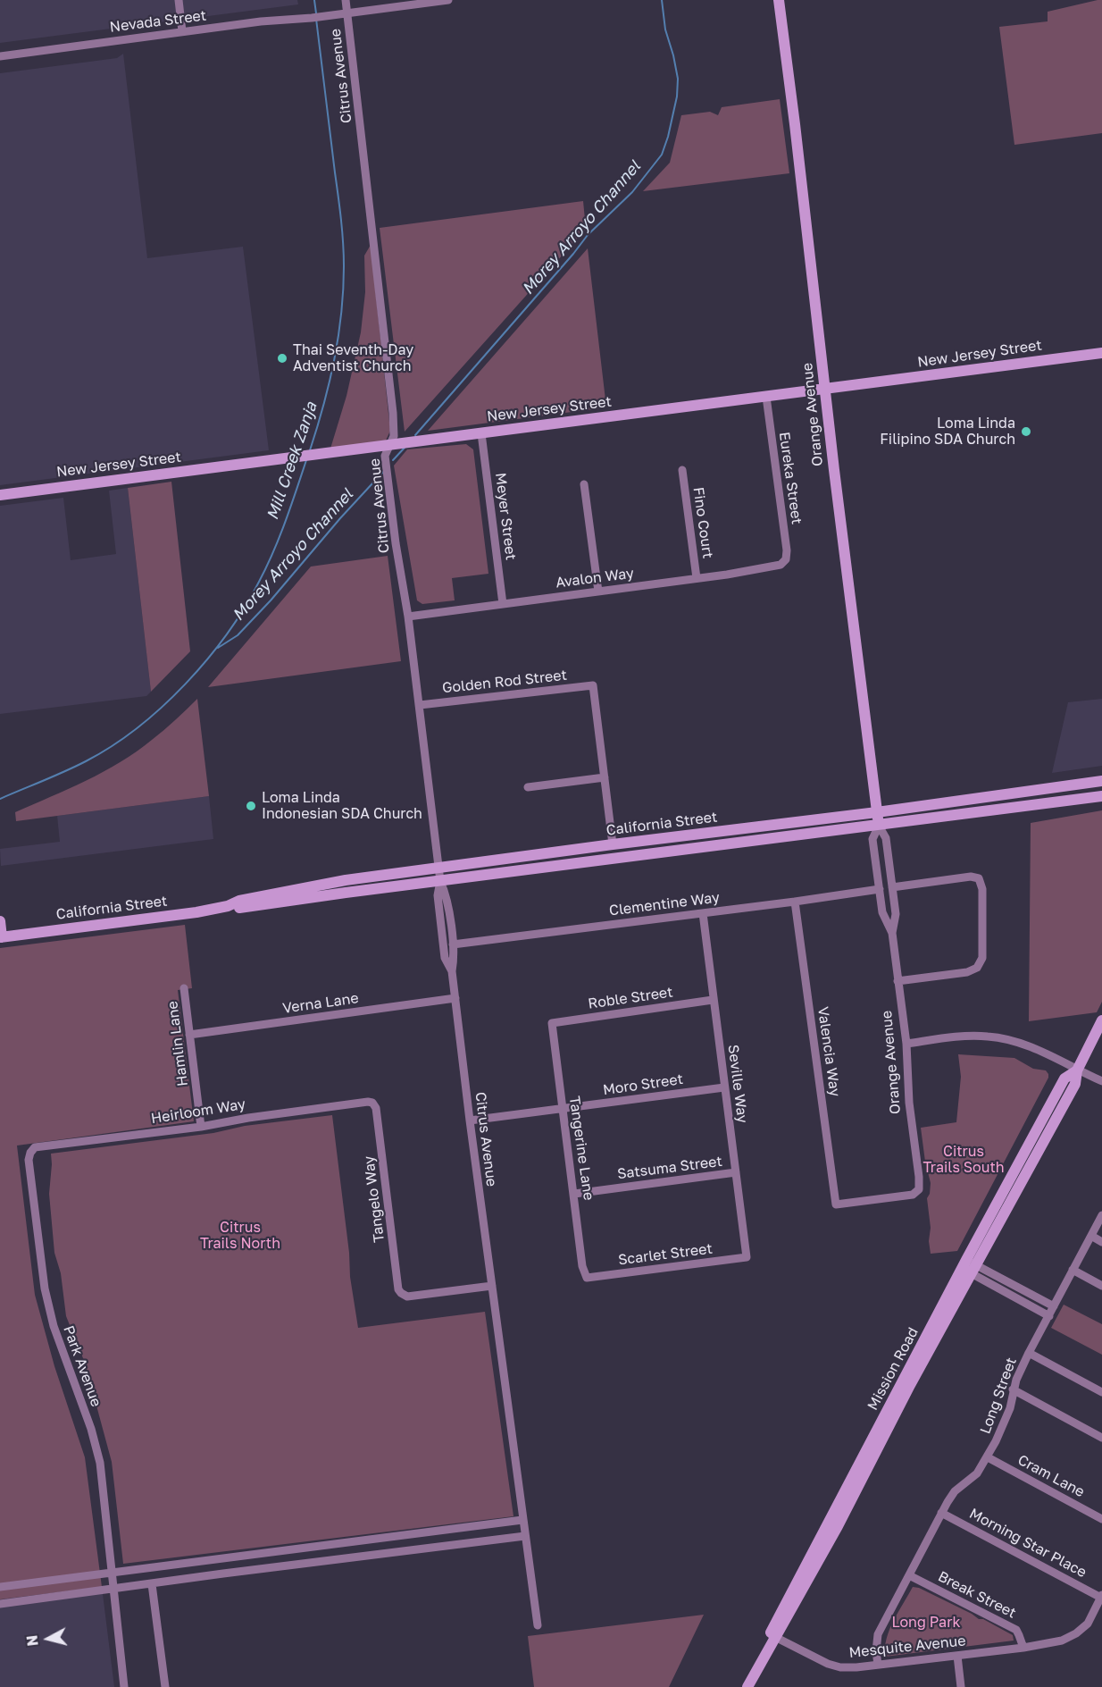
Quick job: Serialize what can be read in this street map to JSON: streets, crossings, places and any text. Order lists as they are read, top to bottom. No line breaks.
{"streets":{"street":["Nevada Street","Citrus Avenue","New Jersey Street","Orange Avenue","Eureka Street","Meyer Street","Fino Court","Avalon Way","Golden Rod Street","California Street","Clementine Way","Roble Street","Verna Lane","Hamlin Lane","Valencia Way","Seville Way","Moro Street","Heirloom Way","Tangerine Lane","Satsuma Street","Tangelo Way","Scarlet Street","Park Avenue","Mission Road","Long Street","Cram Lane","Morning Star Place","Break Street","Mesquite Avenue"]},"crossings":[["Nevada Street","Citrus Avenue"],["Citrus Avenue","New Jersey Street"],["Citrus Avenue","Avalon Way"],["Citrus Avenue","Golden Rod Street"],["Citrus Avenue","California Street"],["Citrus Avenue","Clementine Way"],["Citrus Avenue","Verna Lane"],["Citrus Avenue","Moro Street"],["Citrus Avenue","Tangelo Way"],["New Jersey Street","Orange Avenue"],["New Jersey Street","Eureka Street"],["New Jersey Street","Meyer Street"],["Orange Avenue","California Street"],["Orange Avenue","Clementine Way"],["Orange Avenue","Valencia Way"],["Eureka Street","Avalon Way"],["Meyer Street","Avalon Way"],["Fino Court","Avalon Way"],["Clementine Way","Valencia Way"],["Clementine Way","Seville Way"],["Roble Street","Seville Way"],["Roble Street","Tangerine Lane"],["Verna Lane","Hamlin Lane"],["Hamlin Lane","Heirloom Way"],["Seville Way","Moro Street"],["Seville Way","Satsuma Street"],["Seville Way","Scarlet Street"],["Moro Street","Tangerine Lane"],["Heirloom Way","Tangelo Way"],["Heirloom Way","Park Avenue"],["Tangerine Lane","Satsuma Street"],["Tangerine Lane","Scarlet Street"],["Mission Road","Mesquite Avenue"],["Long Street","Cram Lane"],["Long Street","Morning Star Place"],["Long Street","Break Street"],["Long Street","Mesquite Avenue"],["Morning Star Place","Mesquite Avenue"],["Break Street","Mesquite Avenue"]],"water":["Morey Arroyo Channel","Mill Creek Zanja"],"parks":["Citrus Trails South","Citrus Trails North","Long Park"],"places":["Thai Seventh-Day Adventist Church","Loma Linda Filipino SDA Church","Loma Linda Indonesian SDA Church"],"north":"left"}
